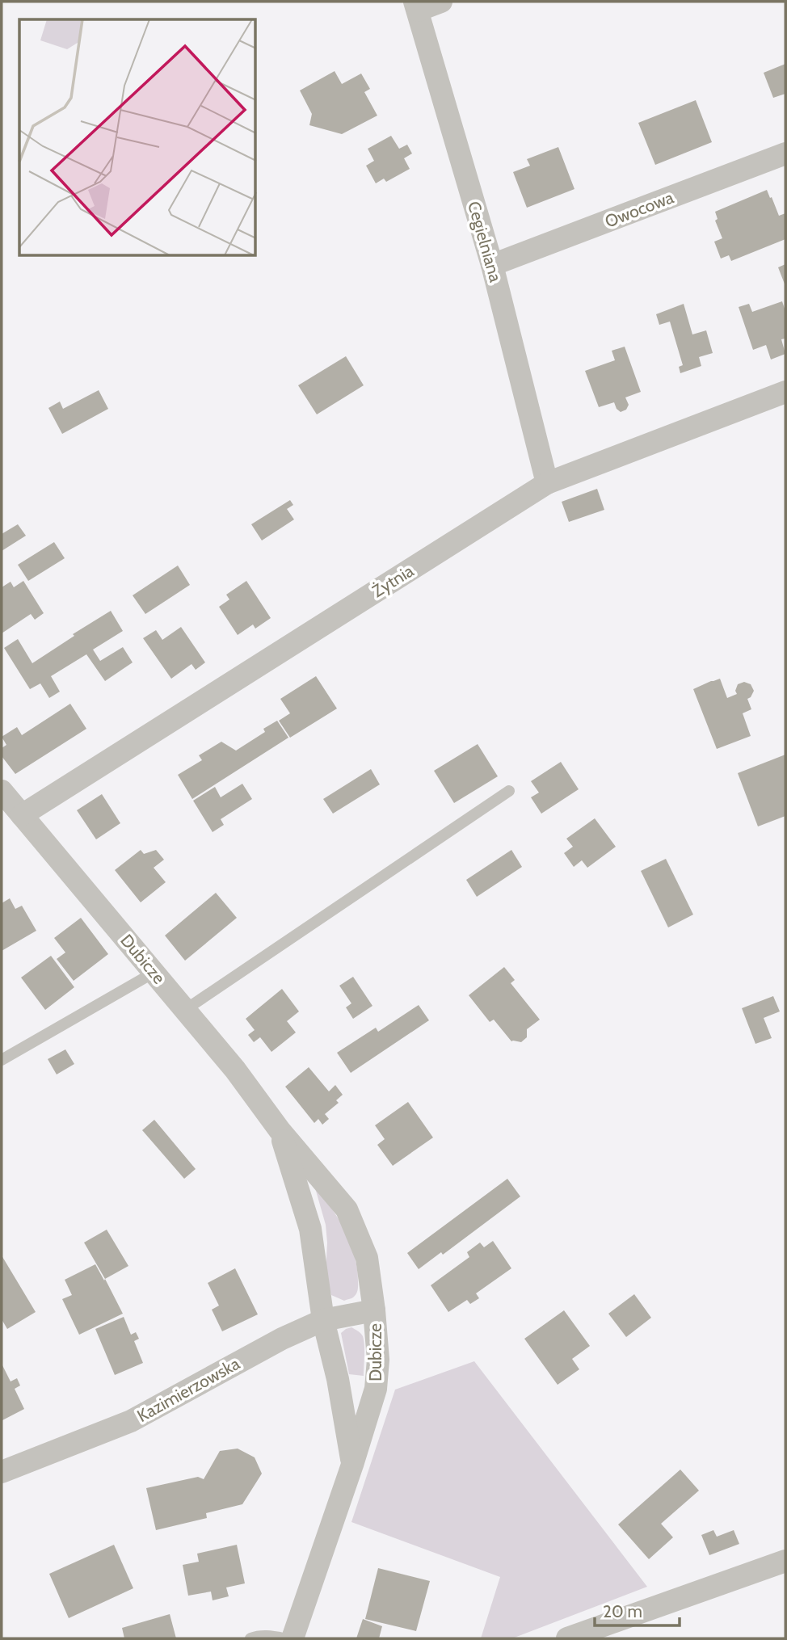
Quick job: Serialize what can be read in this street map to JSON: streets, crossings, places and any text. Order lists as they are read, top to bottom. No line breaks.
{"streets":{"street":["Owocowa","Cegielniana","Żytnia","Dubicze","Kazimierzowska"]},"crossings":[["Owocowa","Cegielniana"],["Cegielniana","Żytnia"],["Żytnia","Dubicze"],["Dubicze","Kazimierzowska"]],"scale_bar":"20 m"}
